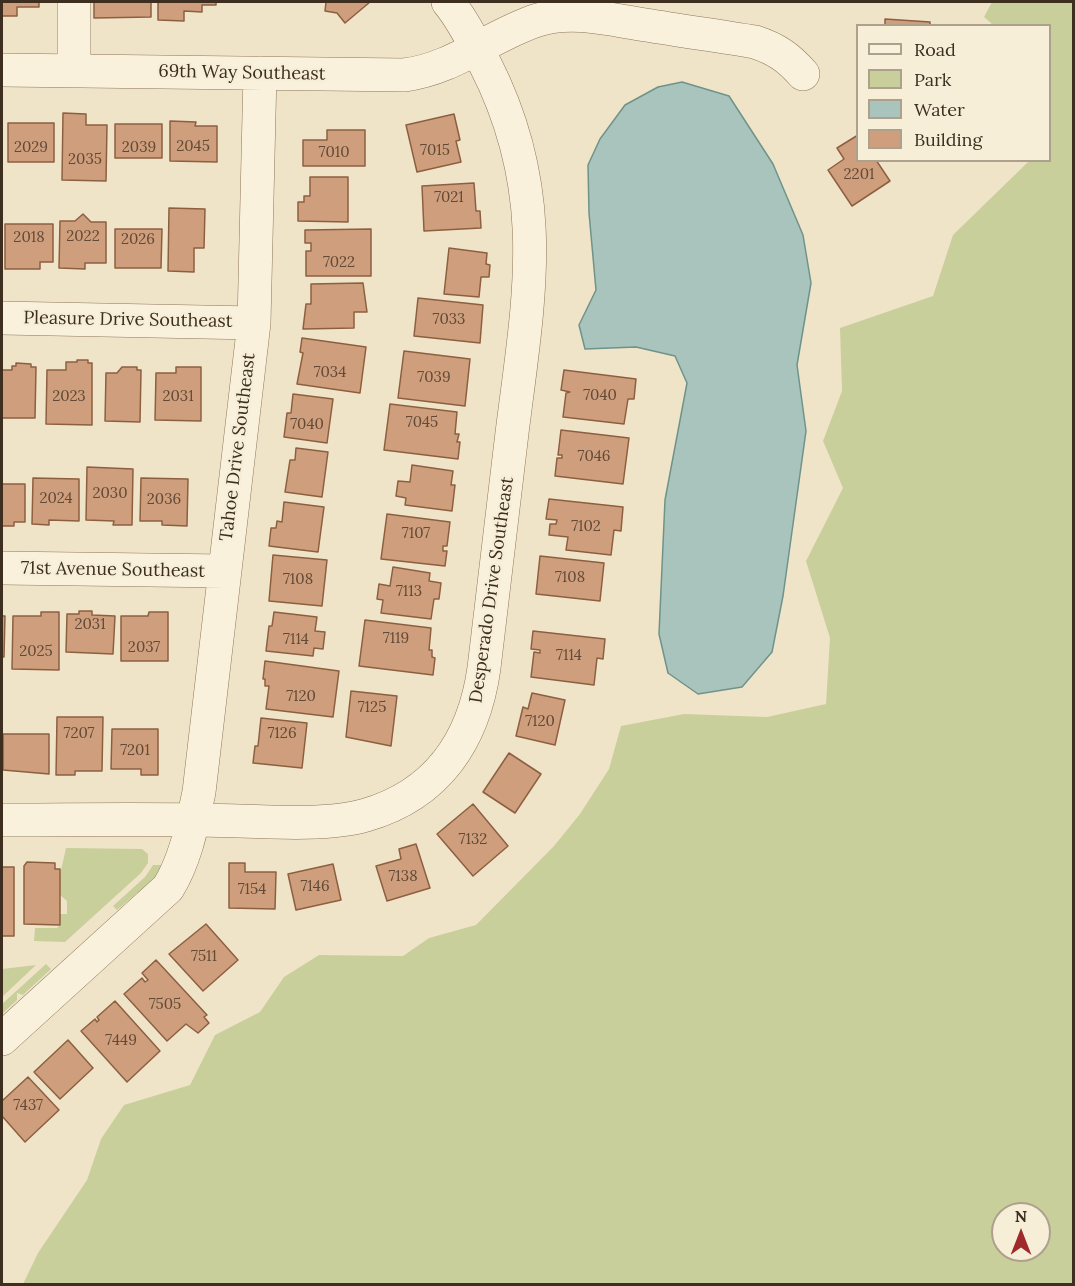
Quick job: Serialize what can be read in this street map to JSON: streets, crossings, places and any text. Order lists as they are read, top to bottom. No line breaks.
{"streets":{"street":["69th Way Southeast","Pleasure Drive Southeast","Tahoe Drive Southeast","71st Avenue Southeast","Desperado Drive Southeast"]},"crossings":[["69th Way Southeast","Tahoe Drive Southeast"],["69th Way Southeast","Desperado Drive Southeast"],["Pleasure Drive Southeast","Tahoe Drive Southeast"],["Tahoe Drive Southeast","71st Avenue Southeast"],["Tahoe Drive Southeast","Desperado Drive Southeast"]],"house_numbers":["2045","2029","2039","7015","7010","2035","2201","7021","2022","2018","2026","7022","7033","7034","7039","7040","2023","2031","7045","7040","7046","2030","2024","2036","7102","7107","7108","7108","7113","2031","7119","7114","2037","2025","7114","7120","7125","7120","7207","7126","7201","7132","7138","7146","7154","7511","7505","7449","7437"],"legend":["Road","Park","Water","Building"],"north":"top"}
